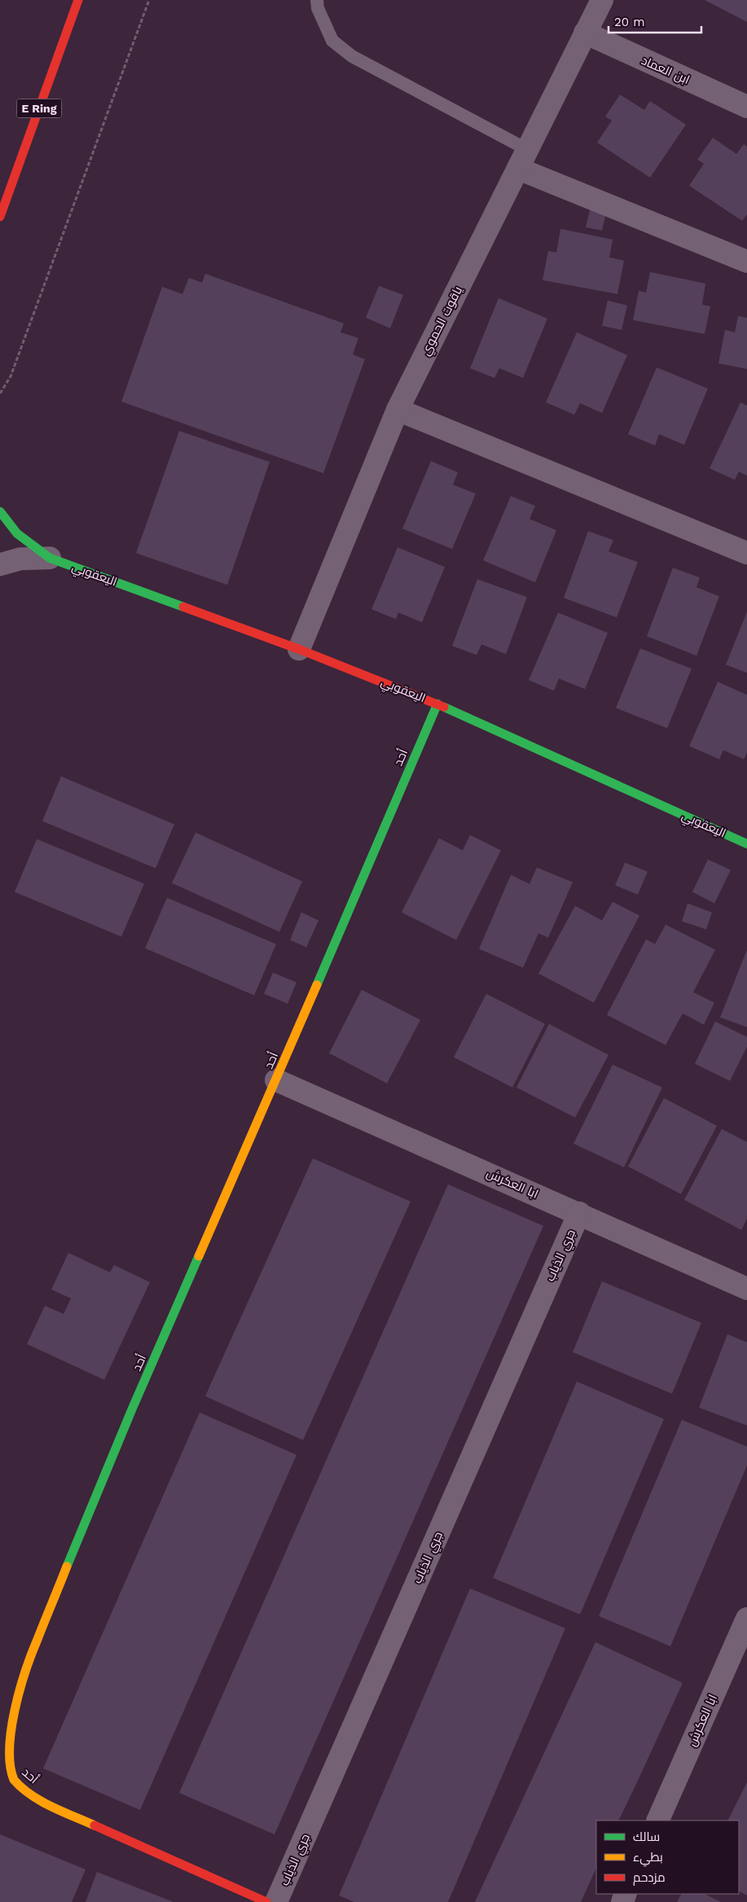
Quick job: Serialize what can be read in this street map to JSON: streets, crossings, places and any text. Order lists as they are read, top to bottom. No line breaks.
{"streets":{"street":["ابن العماد","E Ring","ياقوت الحموي","اليعقوبي","أحد","ابا العكرش","جري الذياب"]},"crossings":[["ابن العماد","ياقوت الحموي"],["ياقوت الحموي","اليعقوبي"],["اليعقوبي","أحد"],["أحد","ابا العكرش"],["ابا العكرش","جري الذياب"]],"legend":["سالك","بطيء","مزدحم"],"scale_bar":"20 m"}
